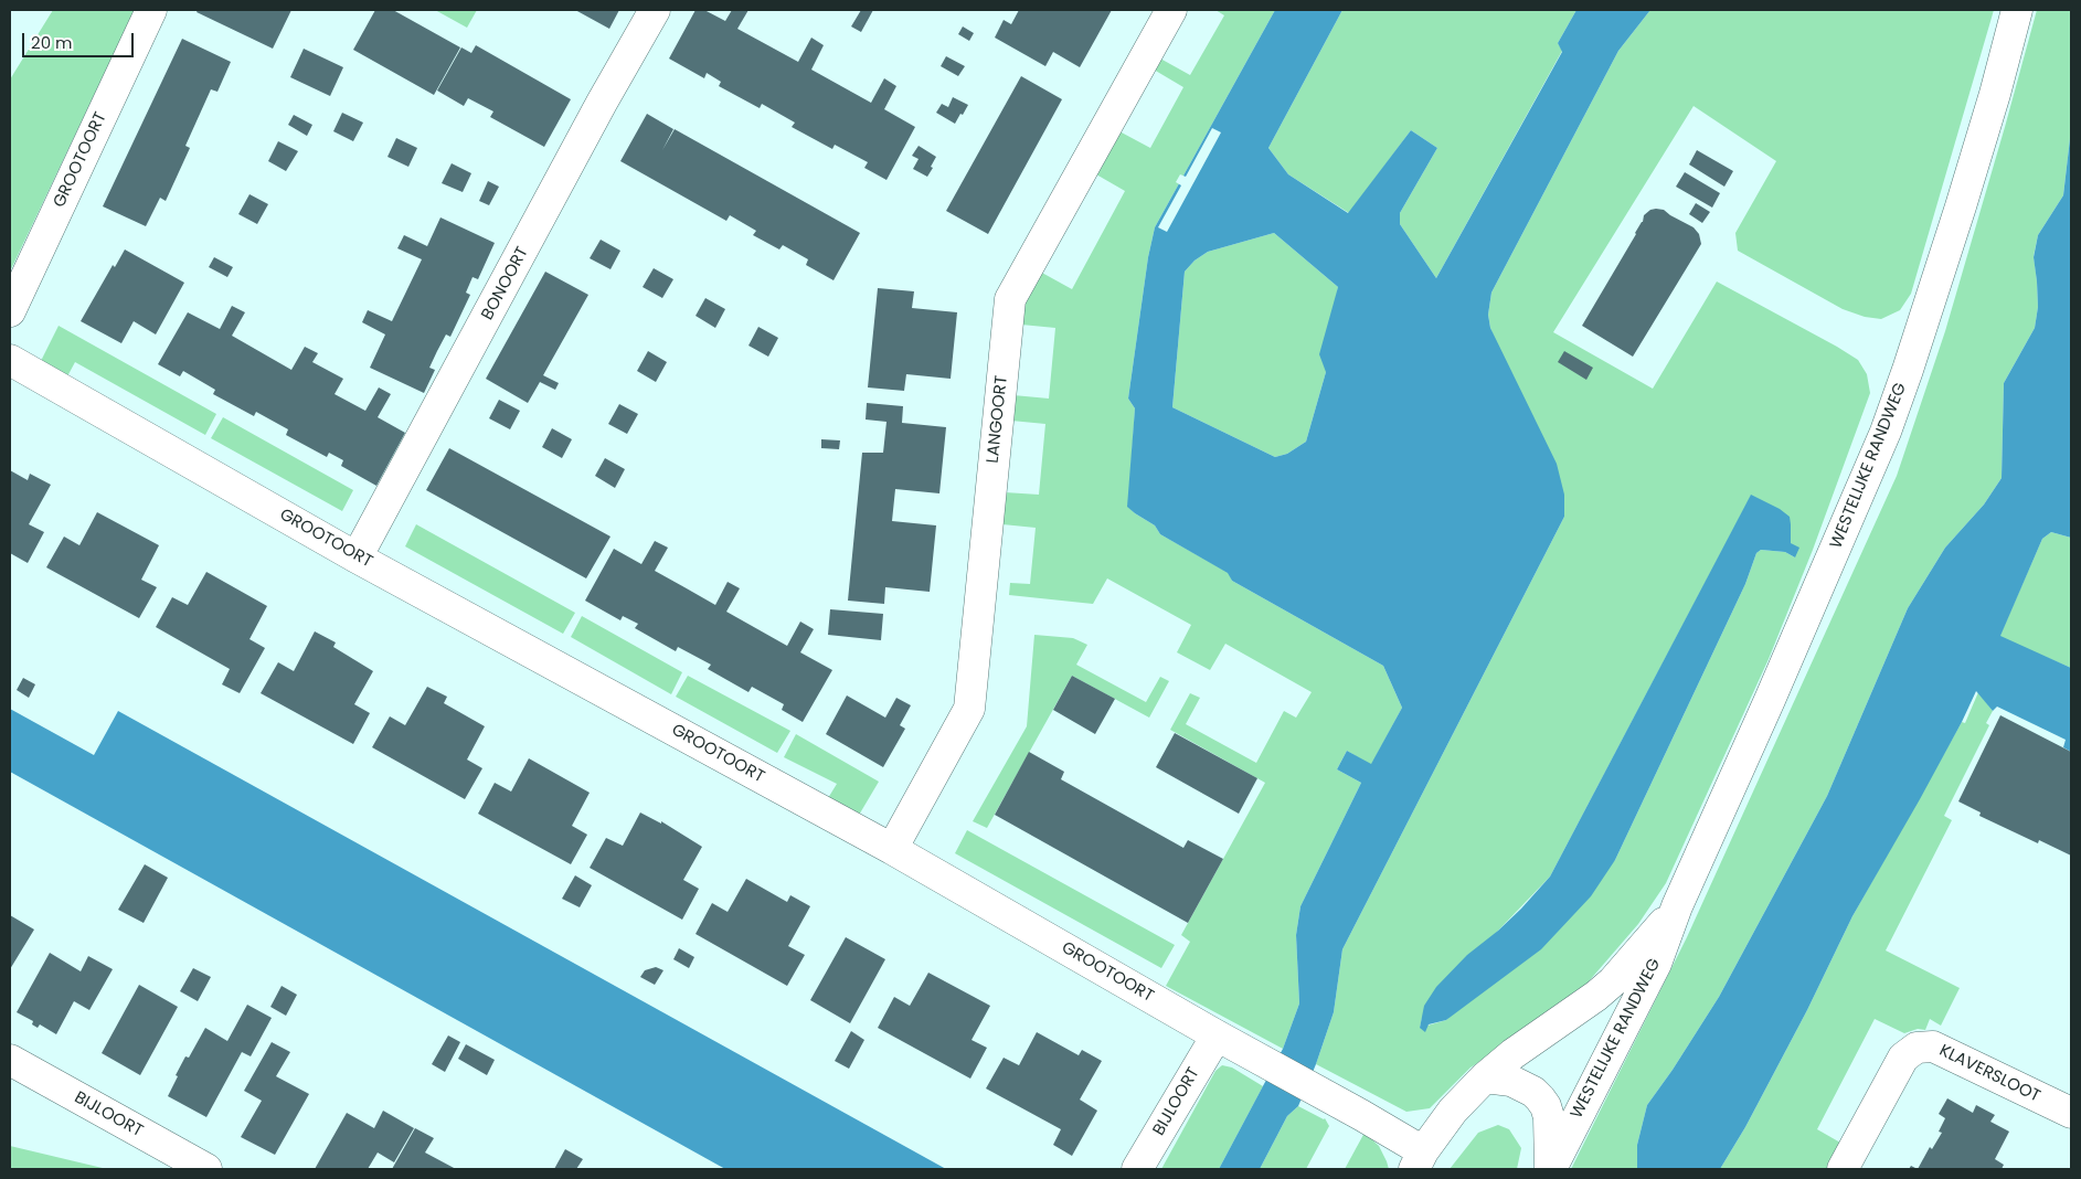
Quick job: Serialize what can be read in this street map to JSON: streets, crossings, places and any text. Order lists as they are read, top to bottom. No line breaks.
{"streets":{"street":["GROOTOORT","BONOORT","LANGOORT","WESTELIJKE RANDWEG","KLAVERSLOOT","BIJLOORT"]},"crossings":[["GROOTOORT","BONOORT"],["GROOTOORT","LANGOORT"],["GROOTOORT","WESTELIJKE RANDWEG"],["GROOTOORT","BIJLOORT"]],"scale_bar":"20 m"}
